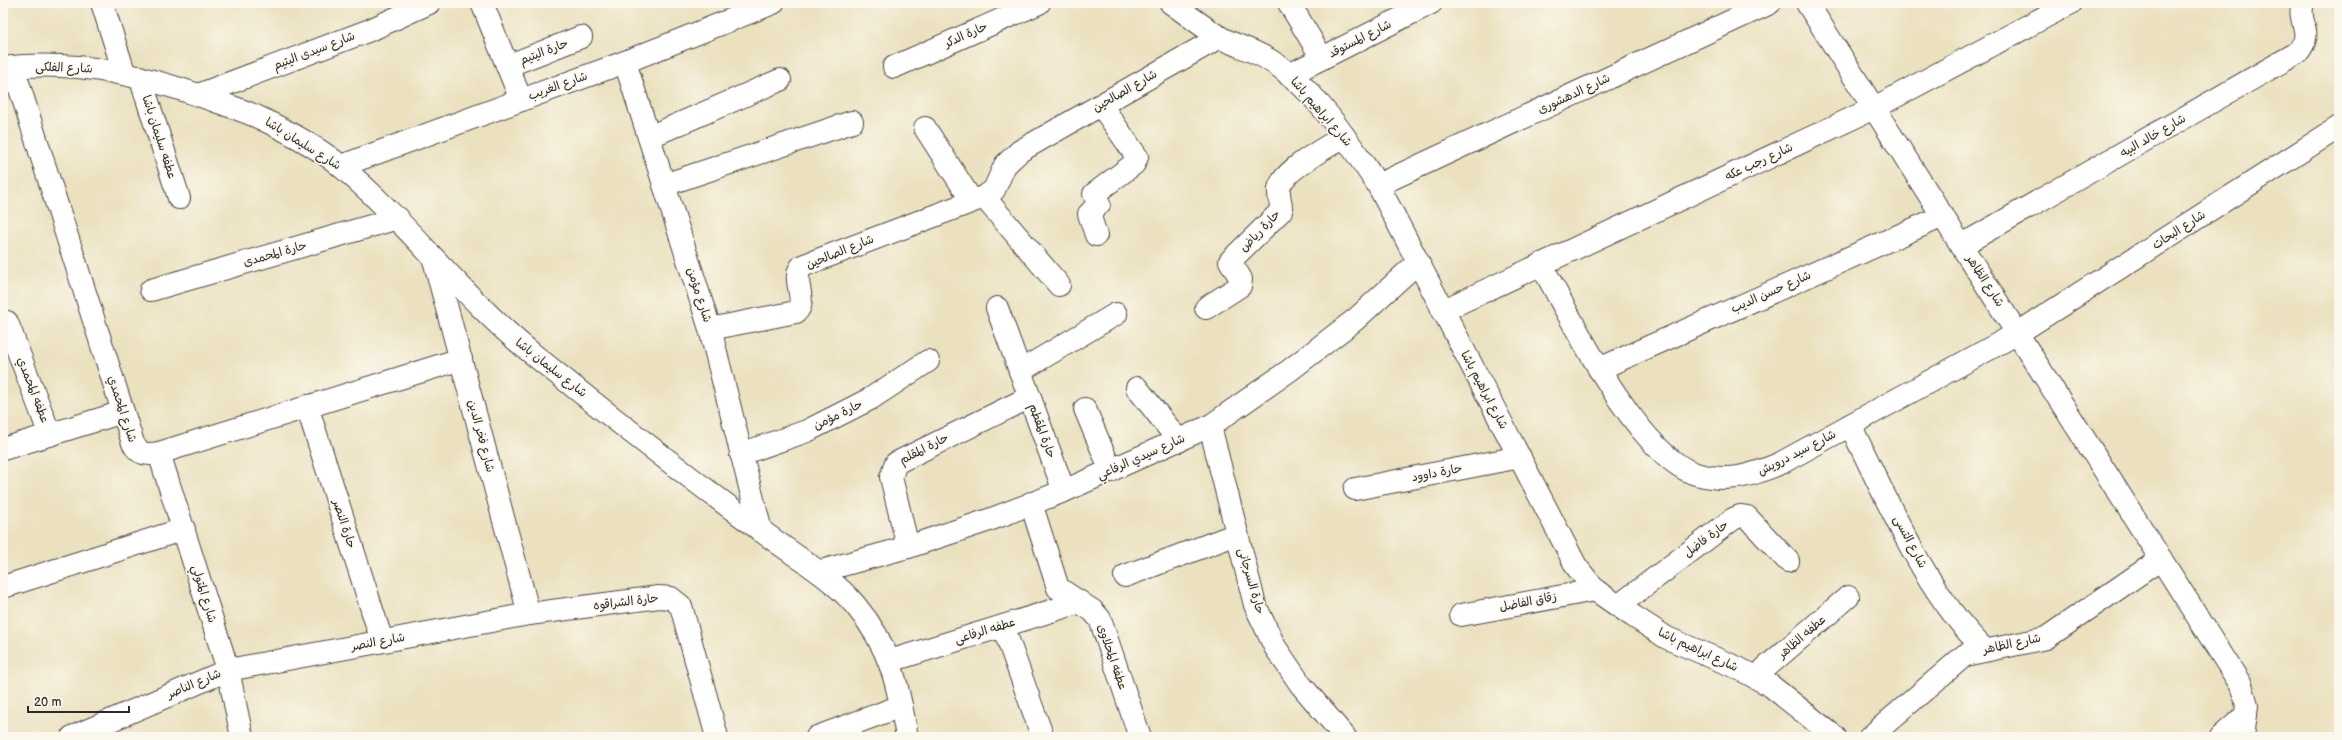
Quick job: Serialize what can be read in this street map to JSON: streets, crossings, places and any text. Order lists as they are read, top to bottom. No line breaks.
{"streets":{"street":["حارة الدكر","شارع المستوقد","شارع سيدى اليتيم","حارة اليتيم","شارع الفلكى","شارع الغريب","شارع الصالحين","شارع الدهشورى","شارع ابراهيم باشا","شارع خالد البيه","عطفه سليمان باشا","شارع سليمان باشا","شارع رجب عكه","شارع البحات","حارة رياض","حارة المحمدى","شارع الظاهر","شارع حسن الديب","شارع مؤمن","عطفه المحمدي","شارع المحمدي","حارة مؤمن","حارة المقطم","شارع فخر الدين","حارة المقلم","شارع سيد درويش","شارع سيدي الرفاعي","حارة داوود","حارة النصر","حارة فاضل","شارع التسى","حارة السرجانى","شارع المتولي","حارة الشراقوه","زقاق الفاضل","عطفه الرفاعى","عطفه الظاهر","شارع النصر","عطفه المحلاوى","شارع الناصر"]},"crossings":[["شارع المستوقد","شارع ابراهيم باشا"],["شارع سيدى اليتيم","شارع سليمان باشا"],["شارع الفلكى","عطفه سليمان باشا"],["شارع الفلكى","شارع سليمان باشا"],["شارع الفلكى","شارع المحمدي"],["شارع الغريب","شارع سليمان باشا"],["شارع الغريب","شارع مؤمن"],["شارع الصالحين","شارع ابراهيم باشا"],["شارع الصالحين","شارع مؤمن"],["شارع الدهشورى","شارع ابراهيم باشا"],["شارع ابراهيم باشا","شارع رجب عكه"],["شارع ابراهيم باشا","حارة رياض"],["شارع ابراهيم باشا","شارع سيدي الرفاعي"],["شارع ابراهيم باشا","حارة داوود"],["شارع ابراهيم باشا","حارة فاضل"],["شارع ابراهيم باشا","زقاق الفاضل"],["شارع ابراهيم باشا","عطفه الظاهر"],["شارع خالد البيه","شارع الظاهر"],["عطفه سليمان باشا","شارع سليمان باشا"],["شارع سليمان باشا","حارة المحمدى"],["شارع سليمان باشا","شارع مؤمن"],["شارع سليمان باشا","شارع فخر الدين"],["شارع سليمان باشا","شارع سيدي الرفاعي"],["شارع سليمان باشا","عطفه الرفاعى"],["شارع رجب عكه","شارع الظاهر"],["شارع رجب عكه","شارع سيد درويش"],["شارع البحات","شارع الظاهر"],["شارع البحات","شارع سيد درويش"],["شارع الظاهر","شارع حسن الديب"],["شارع الظاهر","شارع سيد درويش"],["شارع الظاهر","شارع التسى"],["شارع حسن الديب","شارع سيد درويش"],["شارع مؤمن","حارة مؤمن"],["شارع المحمدي","شارع فخر الدين"],["شارع المحمدي","حارة النصر"],["شارع المحمدي","شارع المتولي"],["حارة المقطم","حارة المقلم"],["حارة المقطم","شارع سيدي الرفاعي"],["شارع فخر الدين","حارة الشراقوه"],["شارع فخر الدين","شارع النصر"],["حارة المقلم","شارع سيدي الرفاعي"],["شارع سيد درويش","شارع التسى"],["شارع سيدي الرفاعي","حارة السرجانى"],["شارع سيدي الرفاعي","عطفه المحلاوى"],["حارة النصر","شارع النصر"],["شارع المتولي","شارع النصر"],["شارع المتولي","شارع الناصر"],["حارة الشراقوه","شارع النصر"],["عطفه الرفاعى","عطفه المحلاوى"],["شارع النصر","شارع الناصر"]],"scale_bar":"20 m"}
